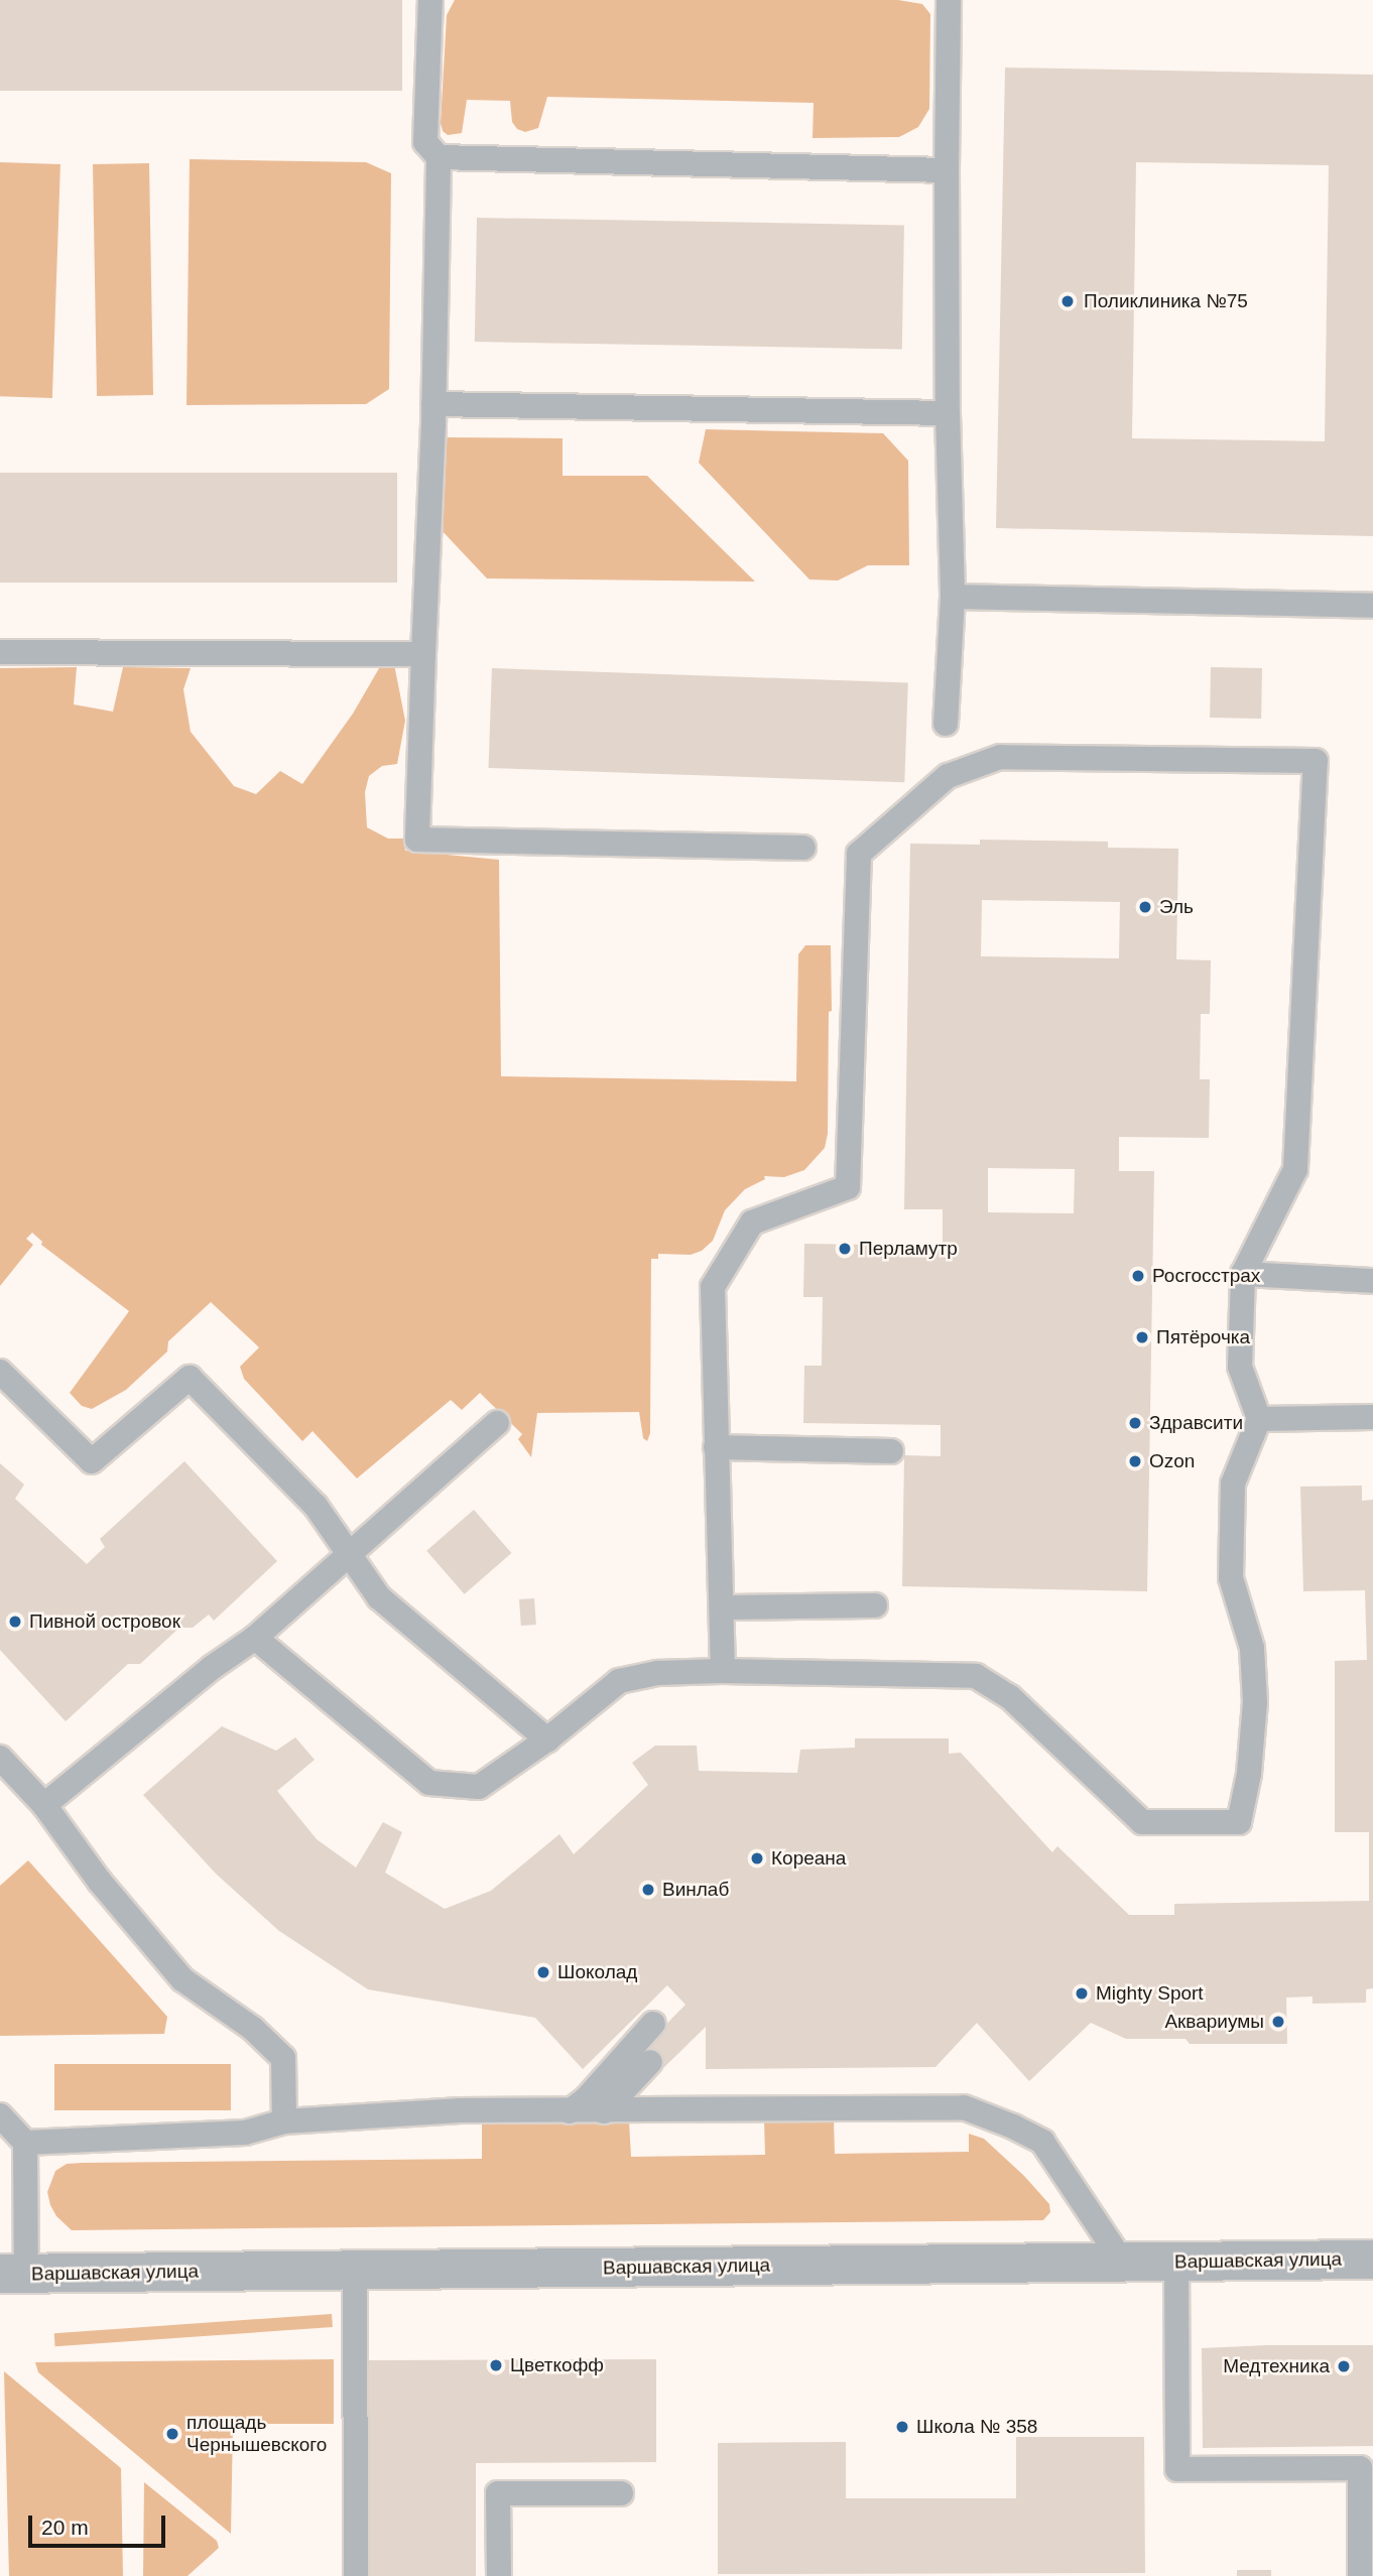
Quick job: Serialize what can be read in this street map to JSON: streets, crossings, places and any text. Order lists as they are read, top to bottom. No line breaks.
{"streets":{"street":["Варшавская улица"]},"places":["Поликлиника №75","Эль","Перламутр","Росгосстрах","Пятёрочка","Здравсити","Ozon","Пивной островок","Кореана","Винлаб","Шоколад","Mighty Sport","Аквариумы","Цветкофф","Медтехника","Школа № 358","площадь Чернышевского"],"scale_bar":"20 m"}
